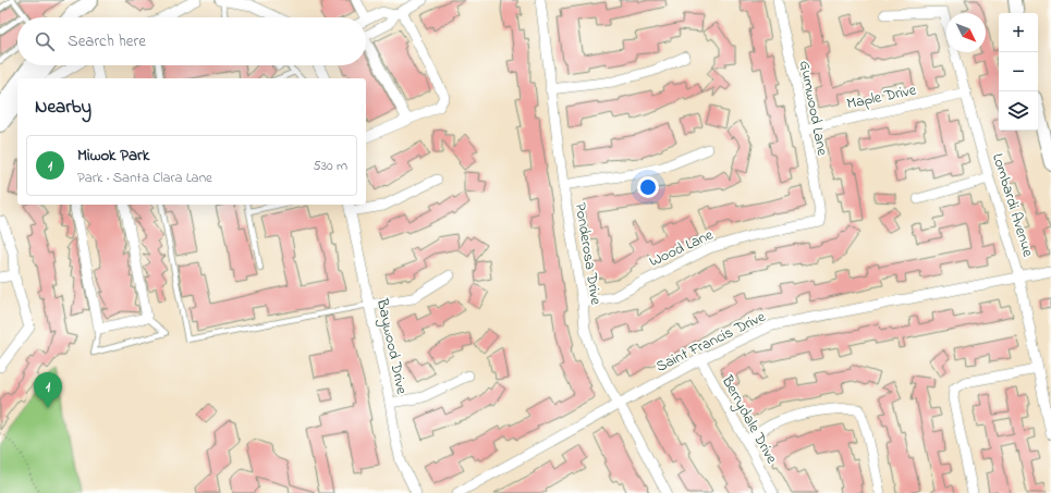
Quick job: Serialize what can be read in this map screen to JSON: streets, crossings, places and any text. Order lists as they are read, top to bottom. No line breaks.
{"streets":{"street":["Maple Drive","Gumwood Lane","Lombardi Avenue","Wood Lane","Ponderosa Drive","Saint Francis Drive","Baywood Drive","Berrydale Drive"]},"crossings":[["Maple Drive","Gumwood Lane"],["Maple Drive","Lombardi Avenue"],["Gumwood Lane","Wood Lane"],["Lombardi Avenue","Saint Francis Drive"],["Wood Lane","Ponderosa Drive"],["Ponderosa Drive","Saint Francis Drive"],["Saint Francis Drive","Berrydale Drive"]],"north":"bottom right","page":{"map_buttons":["+","−"],"search":"Search here","heading":"Nearby","list":[{"mark":"1","name":"Miwok Park","note":"Park · Santa Clara Lane","value":"530 m"}],"pins":"1"}}
